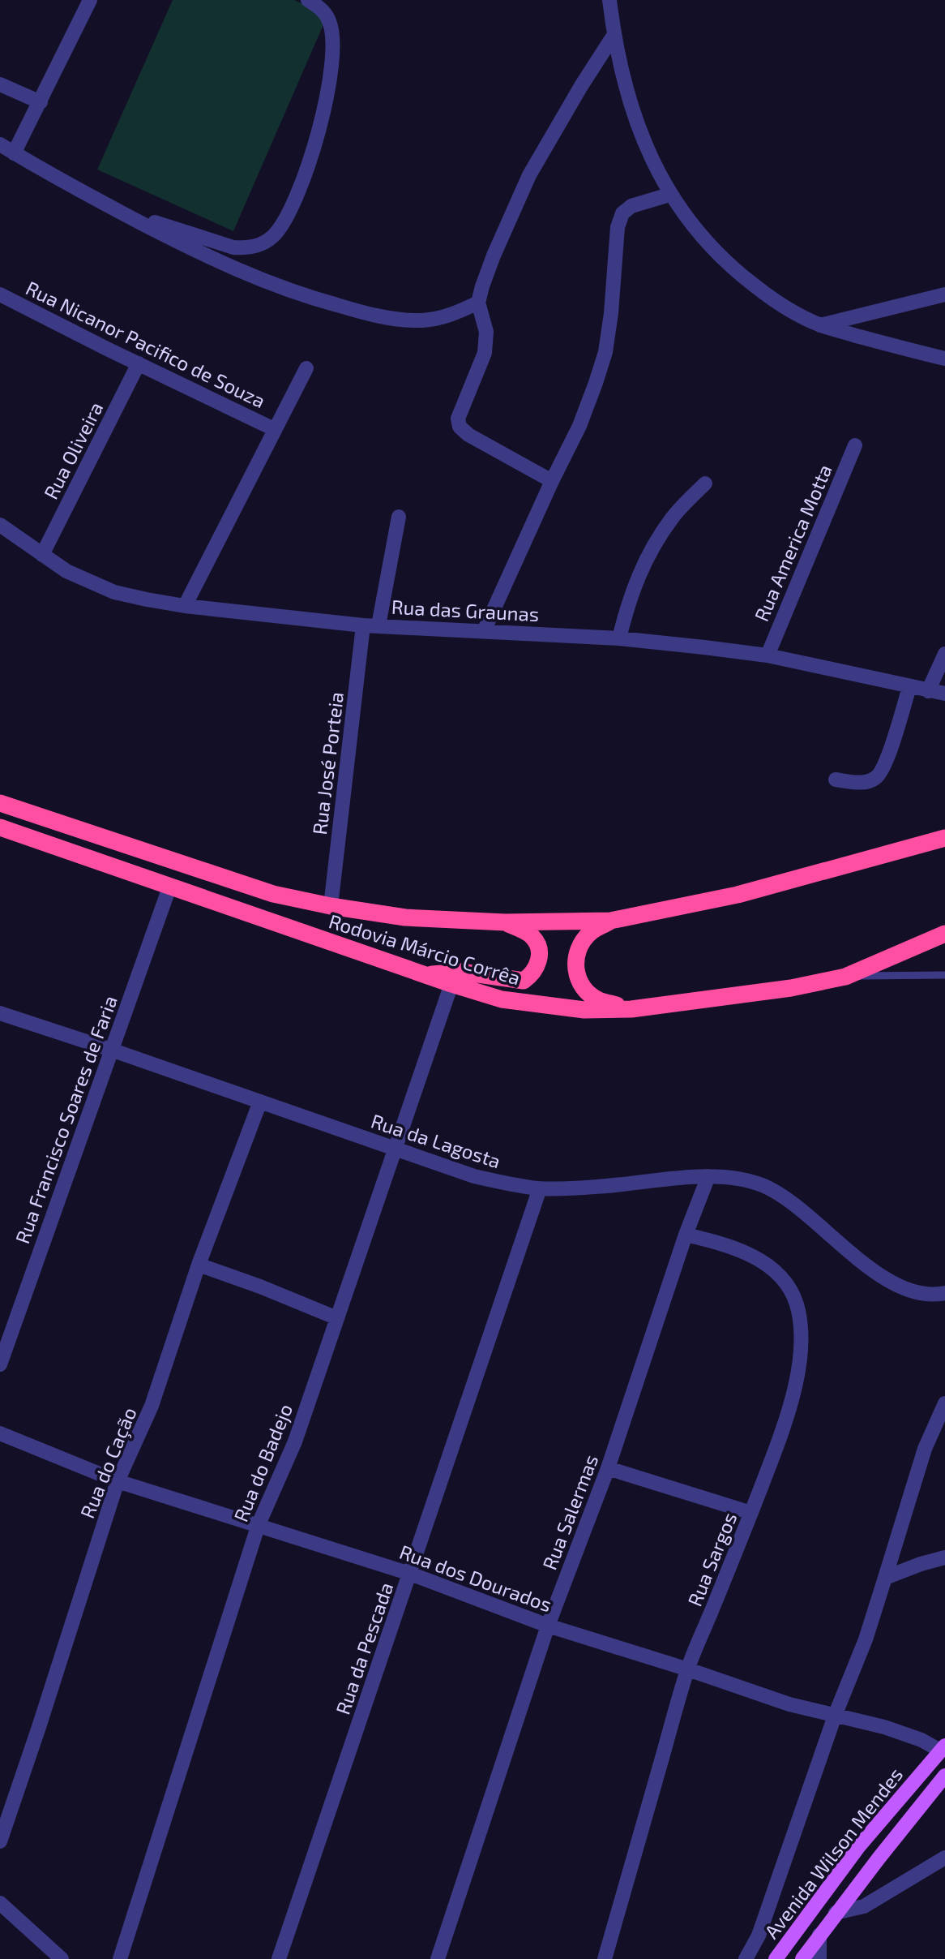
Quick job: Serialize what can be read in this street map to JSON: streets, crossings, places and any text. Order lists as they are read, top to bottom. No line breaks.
{"streets":{"highway":["Rodovia Márcio Corrêa"],"main road":["Avenida Wilson Mendes"],"street":["Rua Nicanor Pacifico de Souza","Rua Oliveira","Rua America Motta","Rua das Graunas","Rua José Porteia","Rua Francisco Soares de Faria","Rua da Lagosta","Rua do Cação","Rua do Badejo","Rua Salermas","Rua Sargos","Rua dos Dourados","Rua da Pescada"]},"crossings":[["Rua Nicanor Pacifico de Souza","Rua Oliveira"],["Rua Oliveira","Rua das Graunas"],["Rua America Motta","Rua das Graunas"],["Rua das Graunas","Rua José Porteia"],["Rua José Porteia","Rodovia Márcio Corrêa"],["Rodovia Márcio Corrêa","Rua Francisco Soares de Faria"],["Rodovia Márcio Corrêa","Rua do Badejo"],["Rua Francisco Soares de Faria","Rua da Lagosta"],["Rua da Lagosta","Rua do Cação"],["Rua da Lagosta","Rua do Badejo"],["Rua da Lagosta","Rua Salermas"],["Rua da Lagosta","Rua da Pescada"],["Rua do Cação","Rua dos Dourados"],["Rua do Badejo","Rua dos Dourados"],["Rua Salermas","Rua Sargos"],["Rua Salermas","Rua dos Dourados"],["Rua Sargos","Rua dos Dourados"],["Rua dos Dourados","Rua da Pescada"],["Rua dos Dourados","Avenida Wilson Mendes"]]}
